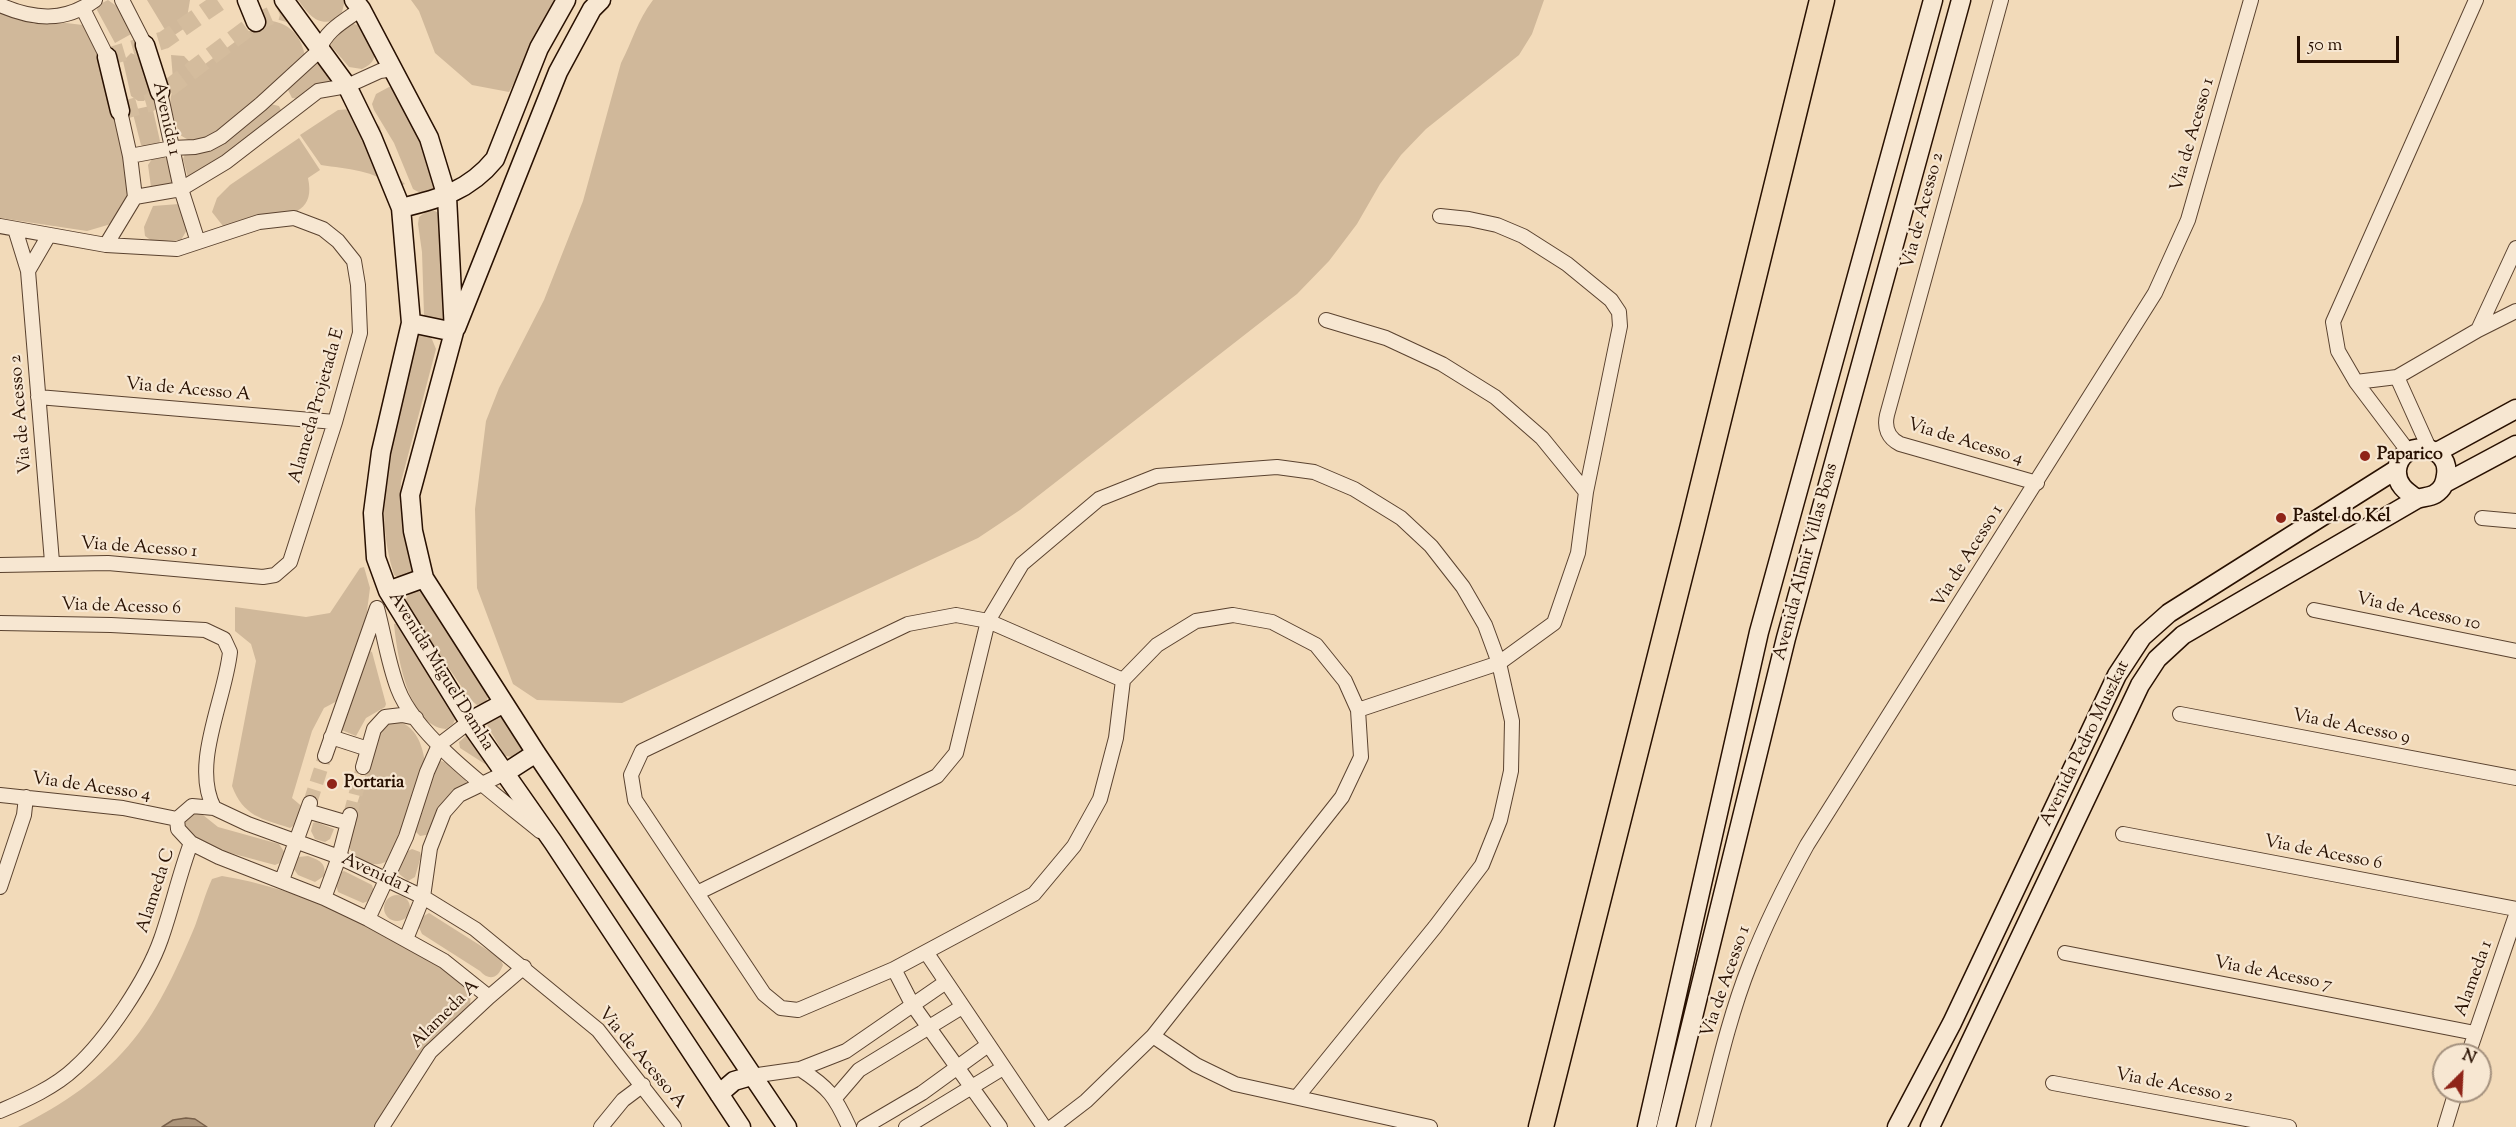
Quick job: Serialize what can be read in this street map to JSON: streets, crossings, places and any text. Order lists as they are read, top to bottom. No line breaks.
{"streets":{"street":["Avenida 1","Via de Acesso 1","Via de Acesso 2","Via de Acesso A","Alameda Projetada E","Via de Acesso 4","Avenida Almir Villas Boas","Via de Acesso 6","Via de Acesso 10","Avenida Miguel Damha","Via de Acesso 9","Avenida Pedro Muszkat","Alameda C","Via de Acesso 7","Alameda 1","Alameda A"]},"crossings":[["Avenida 1","Via de Acesso A"],["Avenida 1","Alameda Projetada E"],["Avenida 1","Via de Acesso 6"],["Avenida 1","Alameda A"],["Via de Acesso 1","Via de Acesso 2"],["Via de Acesso 1","Alameda Projetada E"],["Via de Acesso 1","Via de Acesso 4"],["Via de Acesso 2","Via de Acesso A"],["Via de Acesso 2","Via de Acesso 4"],["Via de Acesso A","Alameda Projetada E"],["Via de Acesso A","Alameda A"],["Via de Acesso 4","Alameda C"],["Via de Acesso 7","Alameda 1"]],"places":["Paparico","Pastel do Kel","Portaria"],"scale_bar":"50 m","north":"top right"}
